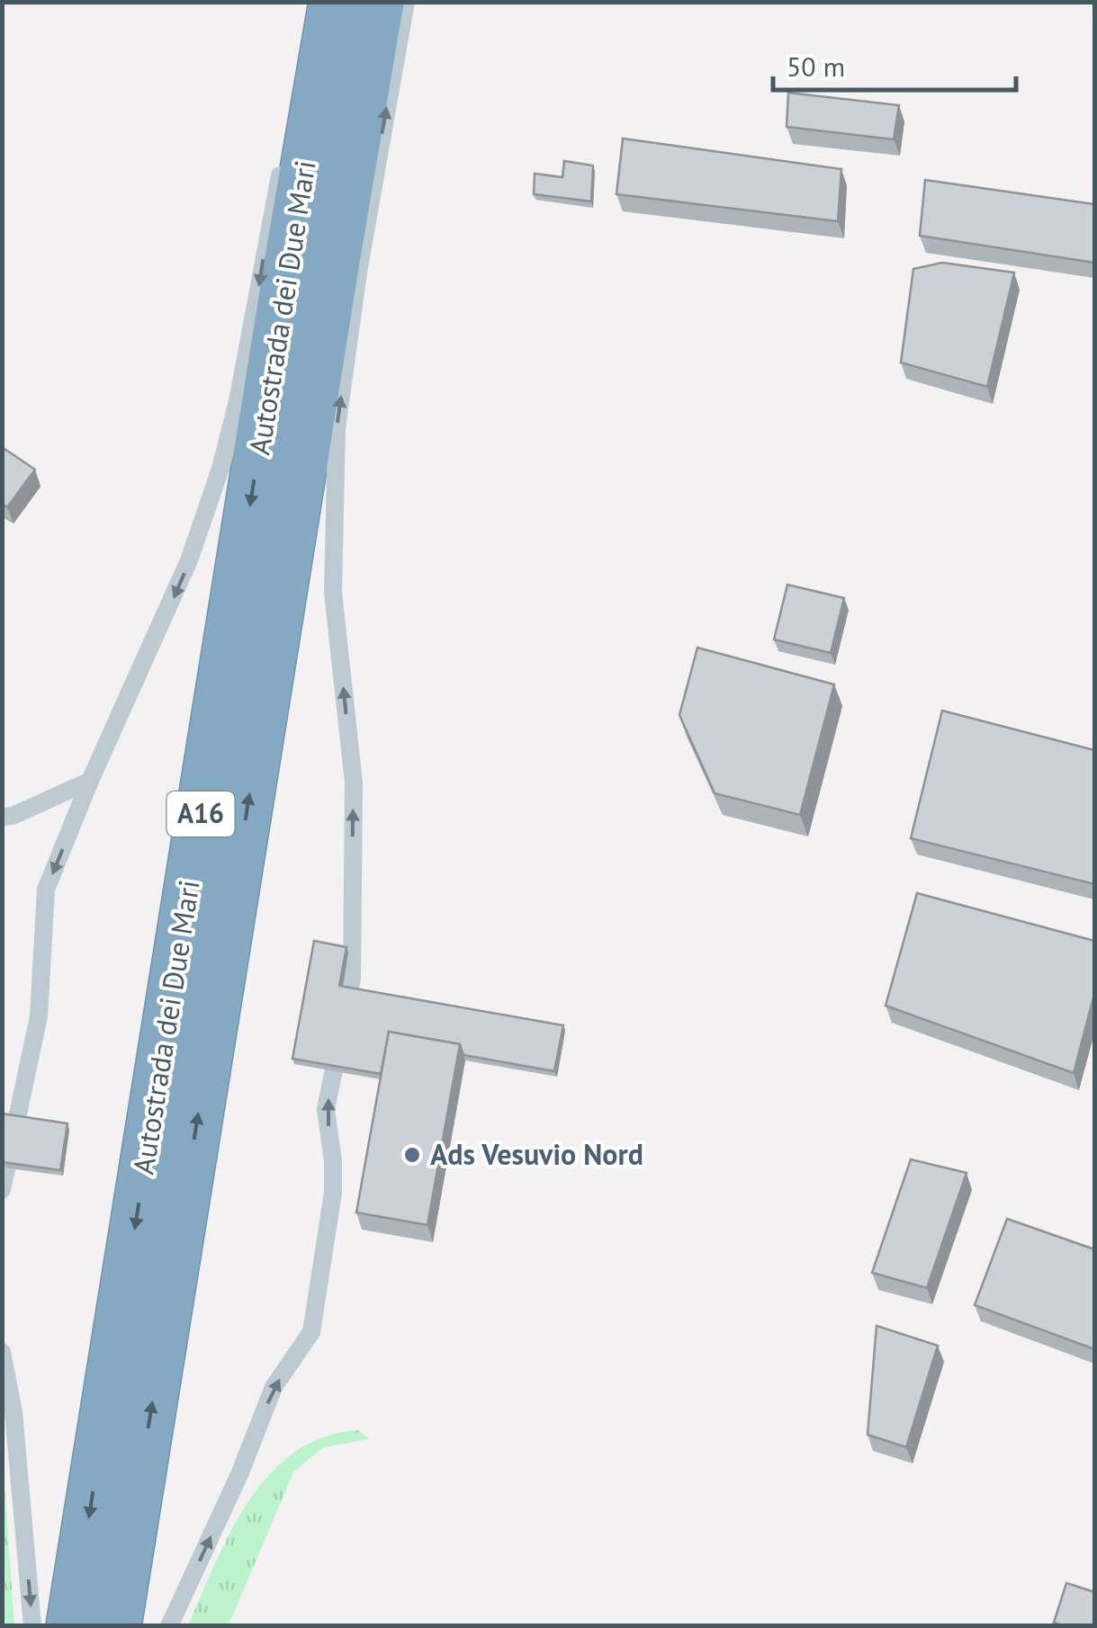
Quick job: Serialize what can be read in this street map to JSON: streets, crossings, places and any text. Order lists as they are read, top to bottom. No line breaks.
{"streets":{"highway":["Autostrada dei Due Mari","A16"]},"places":["Ads Vesuvio Nord"],"scale_bar":"50 m"}
